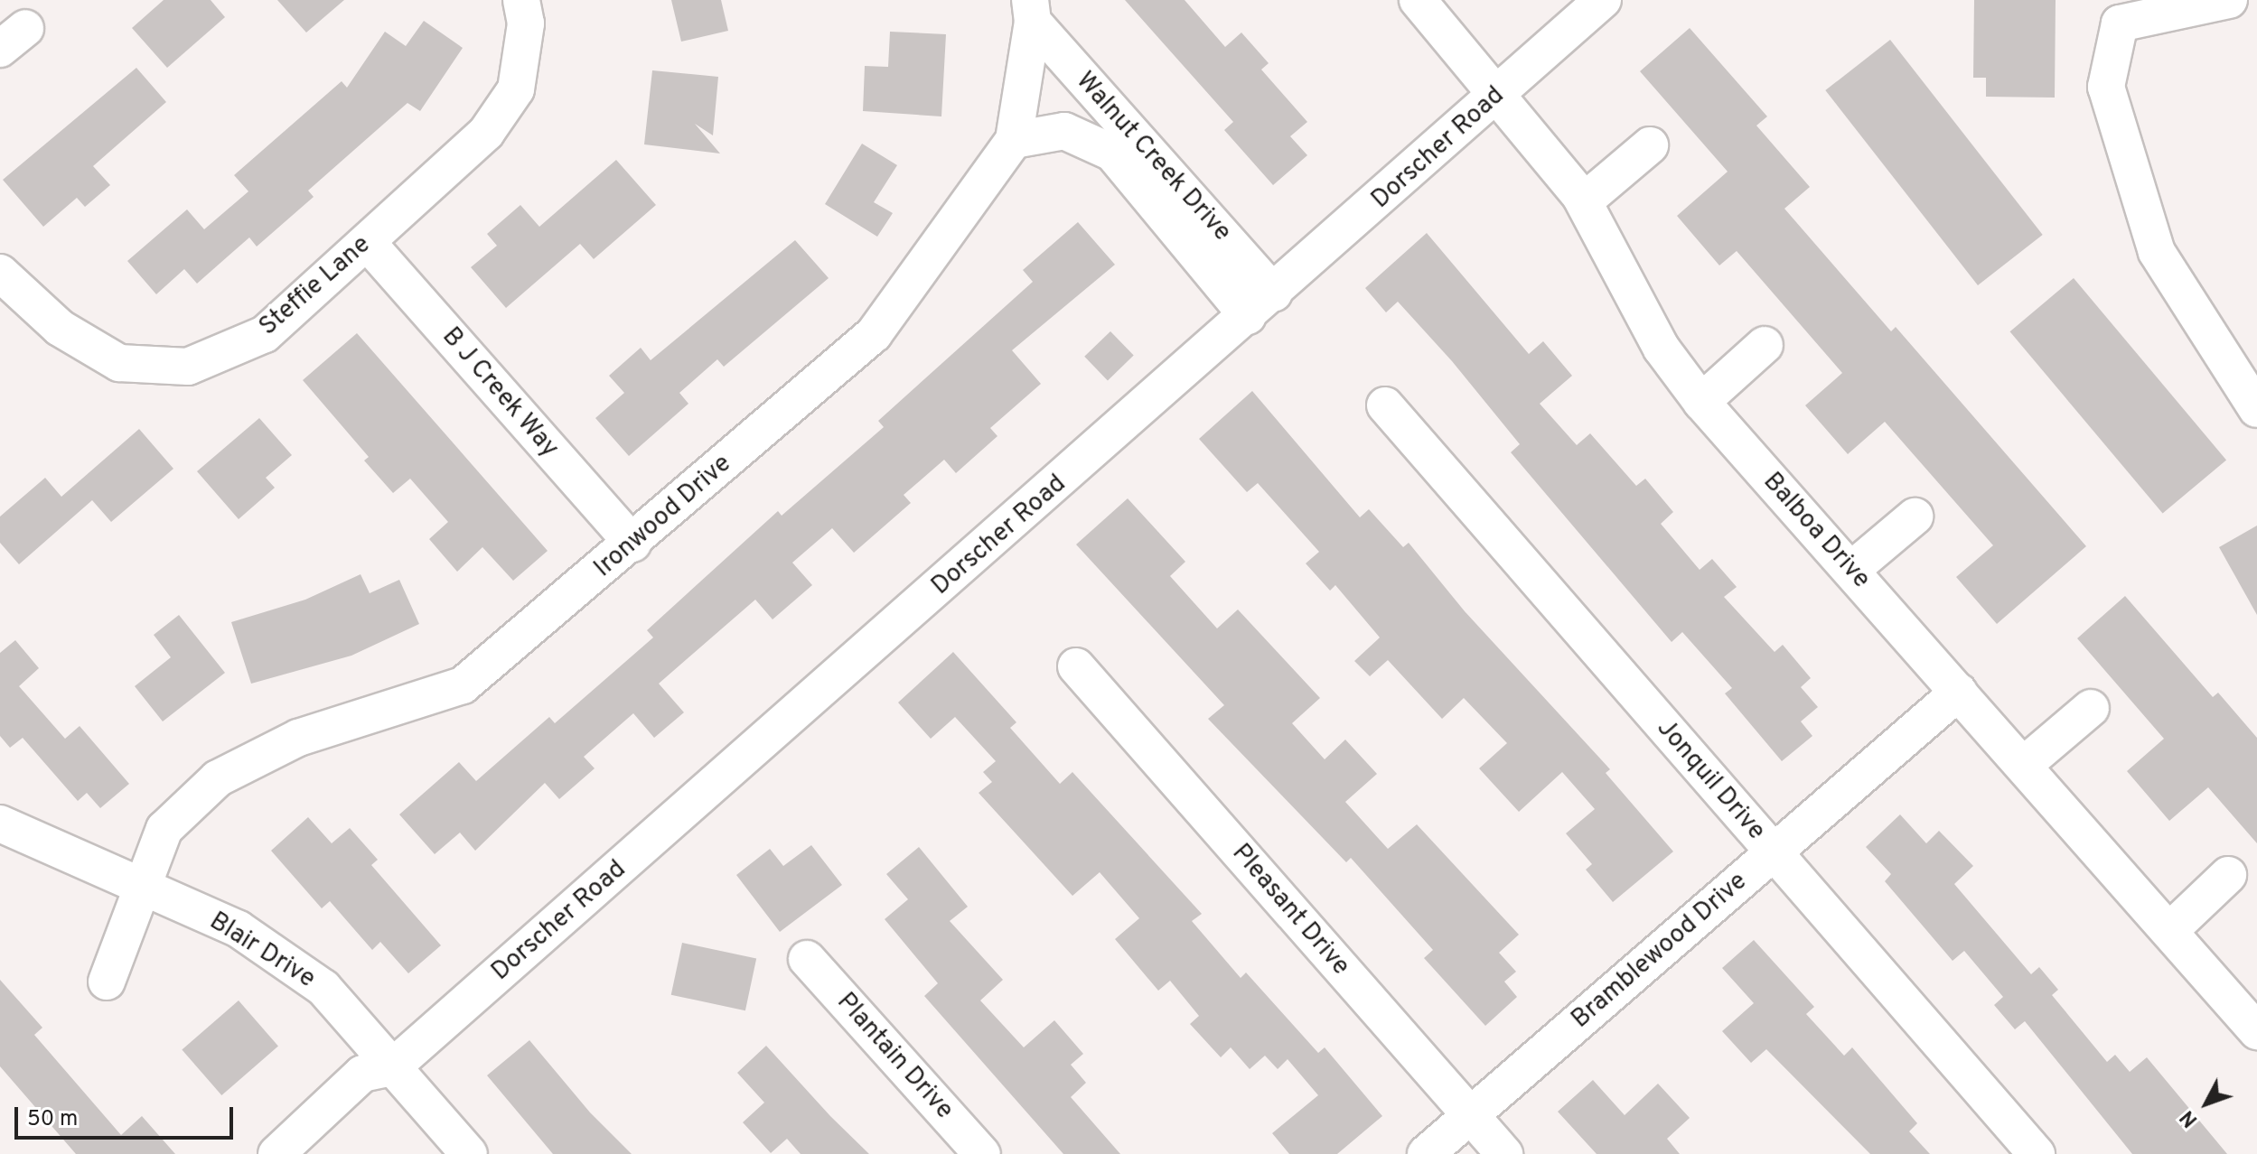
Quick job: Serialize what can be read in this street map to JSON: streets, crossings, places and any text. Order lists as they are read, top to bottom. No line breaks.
{"streets":{"street":["Dorscher Road","Walnut Creek Drive","Steffie Lane","B J Creek Way","Ironwood Drive","Balboa Drive","Jonquil Drive","Pleasant Drive","Blair Drive","Bramblewood Drive","Plantain Drive"]},"crossings":[["Dorscher Road","Walnut Creek Drive"],["Dorscher Road","Balboa Drive"],["Dorscher Road","Blair Drive"],["Walnut Creek Drive","Ironwood Drive"],["Steffie Lane","B J Creek Way"],["B J Creek Way","Ironwood Drive"],["Ironwood Drive","Blair Drive"],["Balboa Drive","Bramblewood Drive"],["Jonquil Drive","Bramblewood Drive"],["Pleasant Drive","Bramblewood Drive"]],"scale_bar":"50 m","north":"bottom left"}
